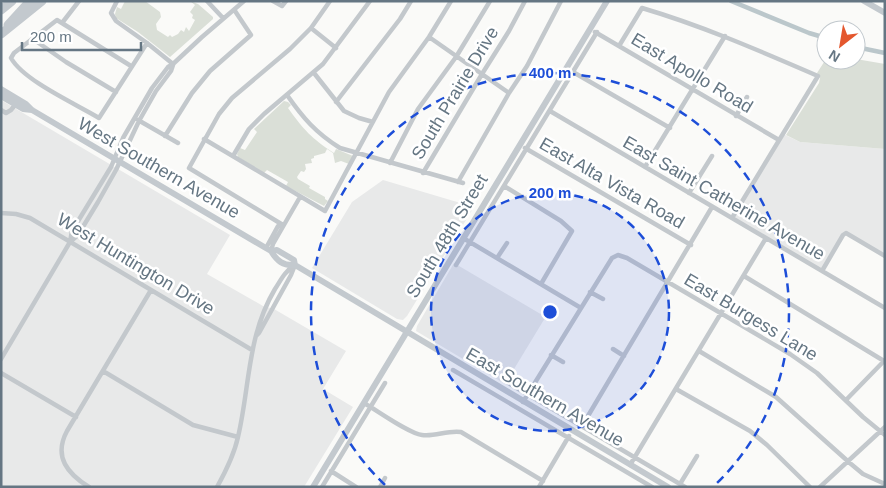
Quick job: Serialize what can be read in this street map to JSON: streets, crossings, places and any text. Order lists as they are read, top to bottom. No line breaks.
{"streets":{"main road":["West Southern Avenue","South 48th Street","East Southern Avenue"],"street":["East Apollo Road","South Prairie Drive","East Alta Vista Road","East Saint Catherine Avenue","West Huntington Drive","East Burgess Lane"]},"crossings":[["East Apollo Road","South 48th Street"],["West Southern Avenue","South 48th Street"],["West Southern Avenue","East Southern Avenue"],["East Alta Vista Road","South 48th Street"],["East Saint Catherine Avenue","South 48th Street"],["South 48th Street","East Southern Avenue"]],"scale_bar":"200 m","north":"bottom left","rings":["400 m","200 m"]}
